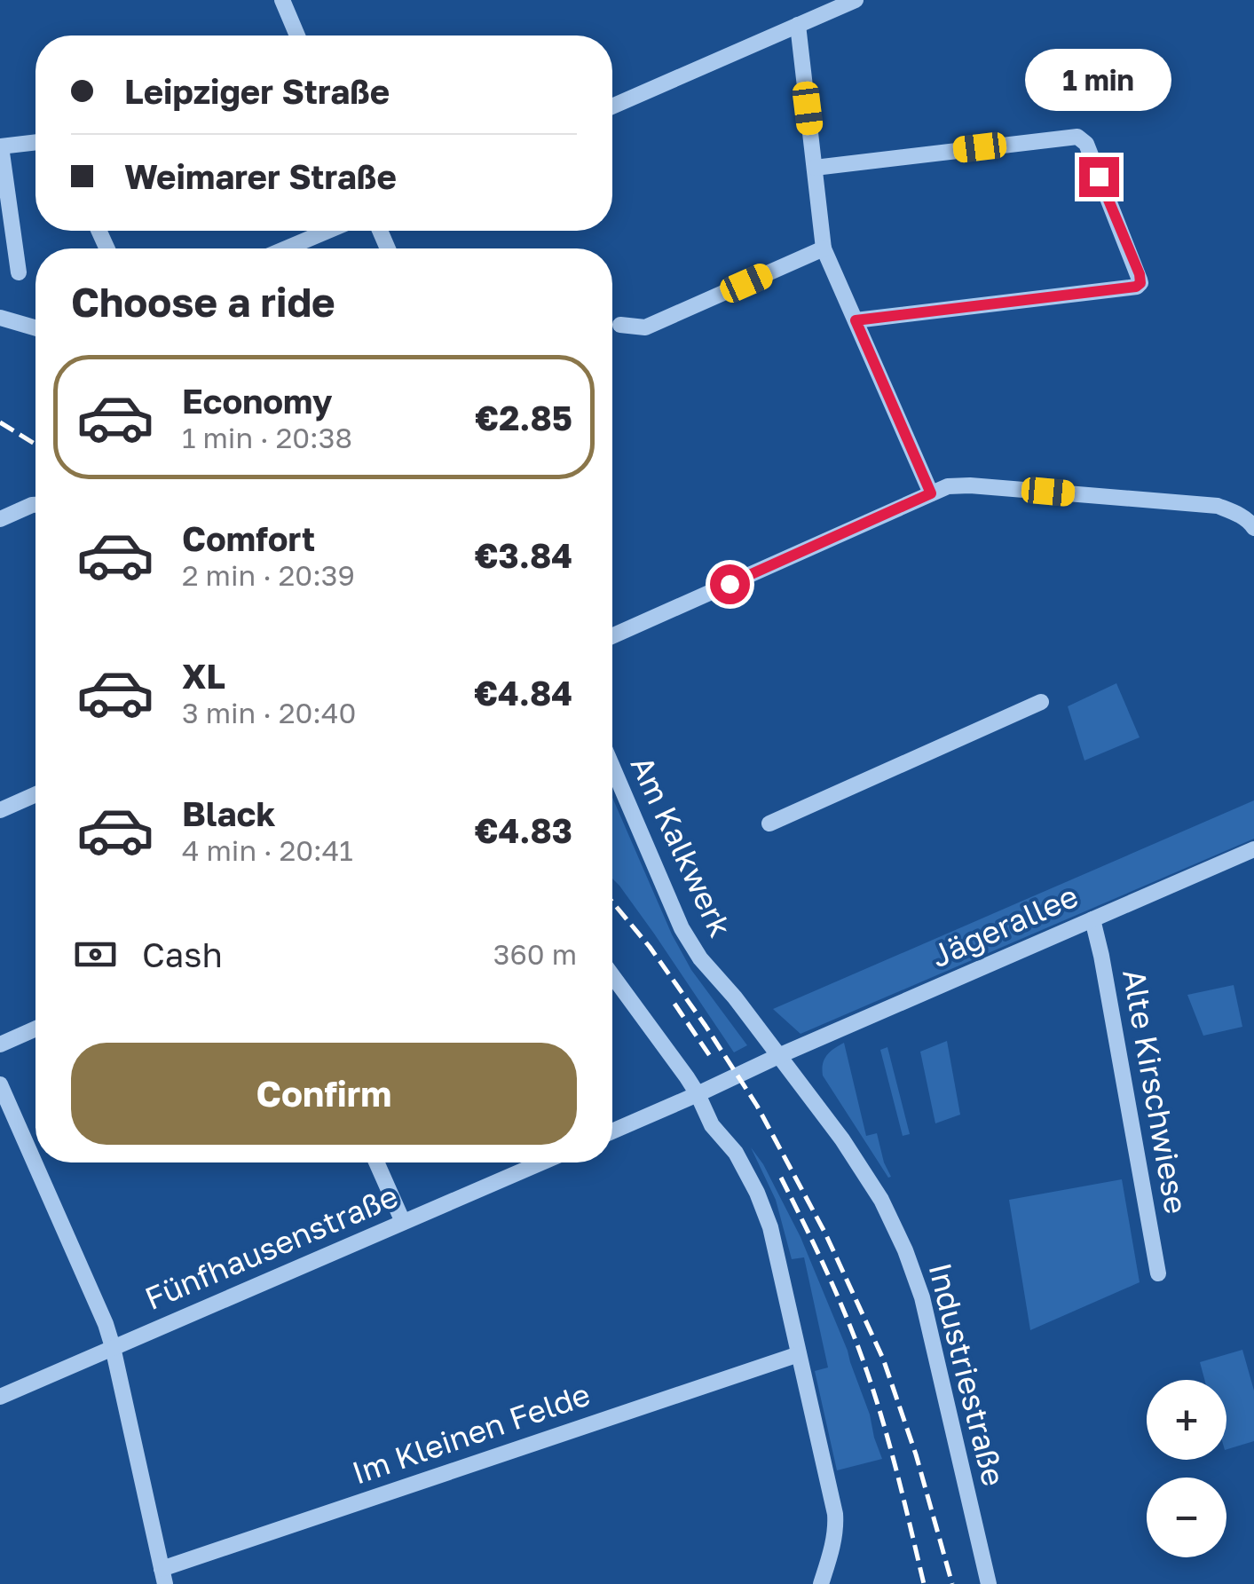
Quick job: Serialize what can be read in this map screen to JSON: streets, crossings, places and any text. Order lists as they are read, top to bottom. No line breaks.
{"streets":{"street":["Am Kalkwerk","Jägerallee","Alte Kirschwiese","Fünfhausenstraße","Industriestraße","Im Kleinen Felde"]},"crossings":[["Am Kalkwerk","Jägerallee"],["Am Kalkwerk","Industriestraße"],["Jägerallee","Alte Kirschwiese"],["Jägerallee","Industriestraße"]],"page":{"banner":["Leipziger Straße","Weimarer Straße"],"bubble":"1 min","heading":"Choose a ride","list":[{"name":"Economy","note":"1 min · 20:38","value":"€2.85"},{"name":"Comfort","note":"2 min · 20:39","value":"€3.84"},{"name":"XL","note":"3 min · 20:40","value":"€4.84"},{"name":"Black","note":"4 min · 20:41","value":"€4.83"}],"pay":["Cash","360 m"],"buttons":"Confirm","map_buttons":["+","−"]}}
